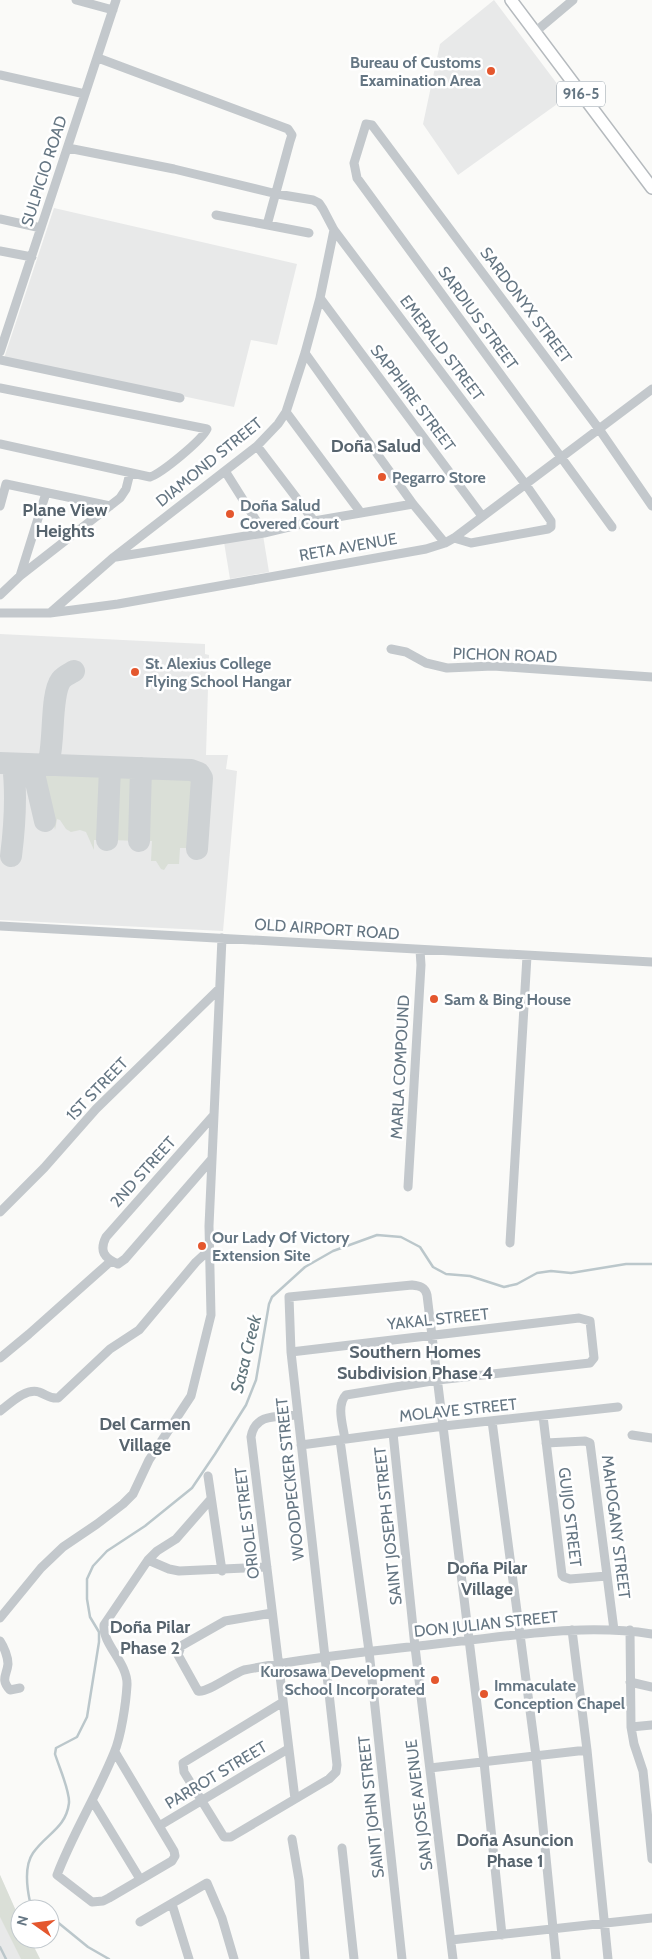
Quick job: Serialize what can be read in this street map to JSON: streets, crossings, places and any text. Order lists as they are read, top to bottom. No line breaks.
{"streets":{"main road":["916-5"],"street":["SULPICIO ROAD","SARDONYX STREET","SARDIUS STREET","EMERALD STREET","SAPPHIRE STREET","DIAMOND STREET","RETA AVENUE","PICHON ROAD","OLD AIRPORT ROAD","MARLA COMPOUND","1ST STREET","2ND STREET","YAKAL STREET","MOLAVE STREET","WOODPECKER STREET","GUIJO STREET","ORIOLE STREET","SAINT JOSEPH STREET","MAHOGANY STREET","DON JULIAN STREET","PARROT STREET","SAN JOSE AVENUE","SAINT JOHN STREET"]},"crossings":[["SULPICIO ROAD","EMERALD STREET"],["SARDONYX STREET","SARDIUS STREET"],["SARDONYX STREET","RETA AVENUE"],["SARDIUS STREET","RETA AVENUE"],["EMERALD STREET","DIAMOND STREET"],["EMERALD STREET","RETA AVENUE"],["SAPPHIRE STREET","DIAMOND STREET"],["SAPPHIRE STREET","RETA AVENUE"],["DIAMOND STREET","RETA AVENUE"],["OLD AIRPORT ROAD","MARLA COMPOUND"],["YAKAL STREET","WOODPECKER STREET"],["YAKAL STREET","SAINT JOHN STREET"],["MOLAVE STREET","WOODPECKER STREET"],["MOLAVE STREET","GUIJO STREET"],["MOLAVE STREET","SAINT JOSEPH STREET"],["MOLAVE STREET","SAINT JOHN STREET"],["WOODPECKER STREET","ORIOLE STREET"],["WOODPECKER STREET","DON JULIAN STREET"],["GUIJO STREET","MAHOGANY STREET"],["ORIOLE STREET","DON JULIAN STREET"],["ORIOLE STREET","PARROT STREET"],["SAINT JOSEPH STREET","DON JULIAN STREET"],["SAINT JOSEPH STREET","SAN JOSE AVENUE"],["MAHOGANY STREET","DON JULIAN STREET"],["DON JULIAN STREET","SAN JOSE AVENUE"],["DON JULIAN STREET","SAINT JOHN STREET"]],"districts":["Doña Salud","Plane View Heights","Southern Homes Subdivision Phase 4","Del Carmen Village","Doña Pilar Village","Doña Pilar Phase 2","Doña Asuncion Phase 1"],"water":["Sasa Creek"],"places":["Bureau of Customs Examination Area","Pegarro Store","Doña Salud Covered Court","St. Alexius College Flying School Hangar","Sam & Bing House","Our Lady Of Victory Extension Site","Kurosawa Development School Incorporated","Immaculate Conception Chapel"],"north":"left"}
